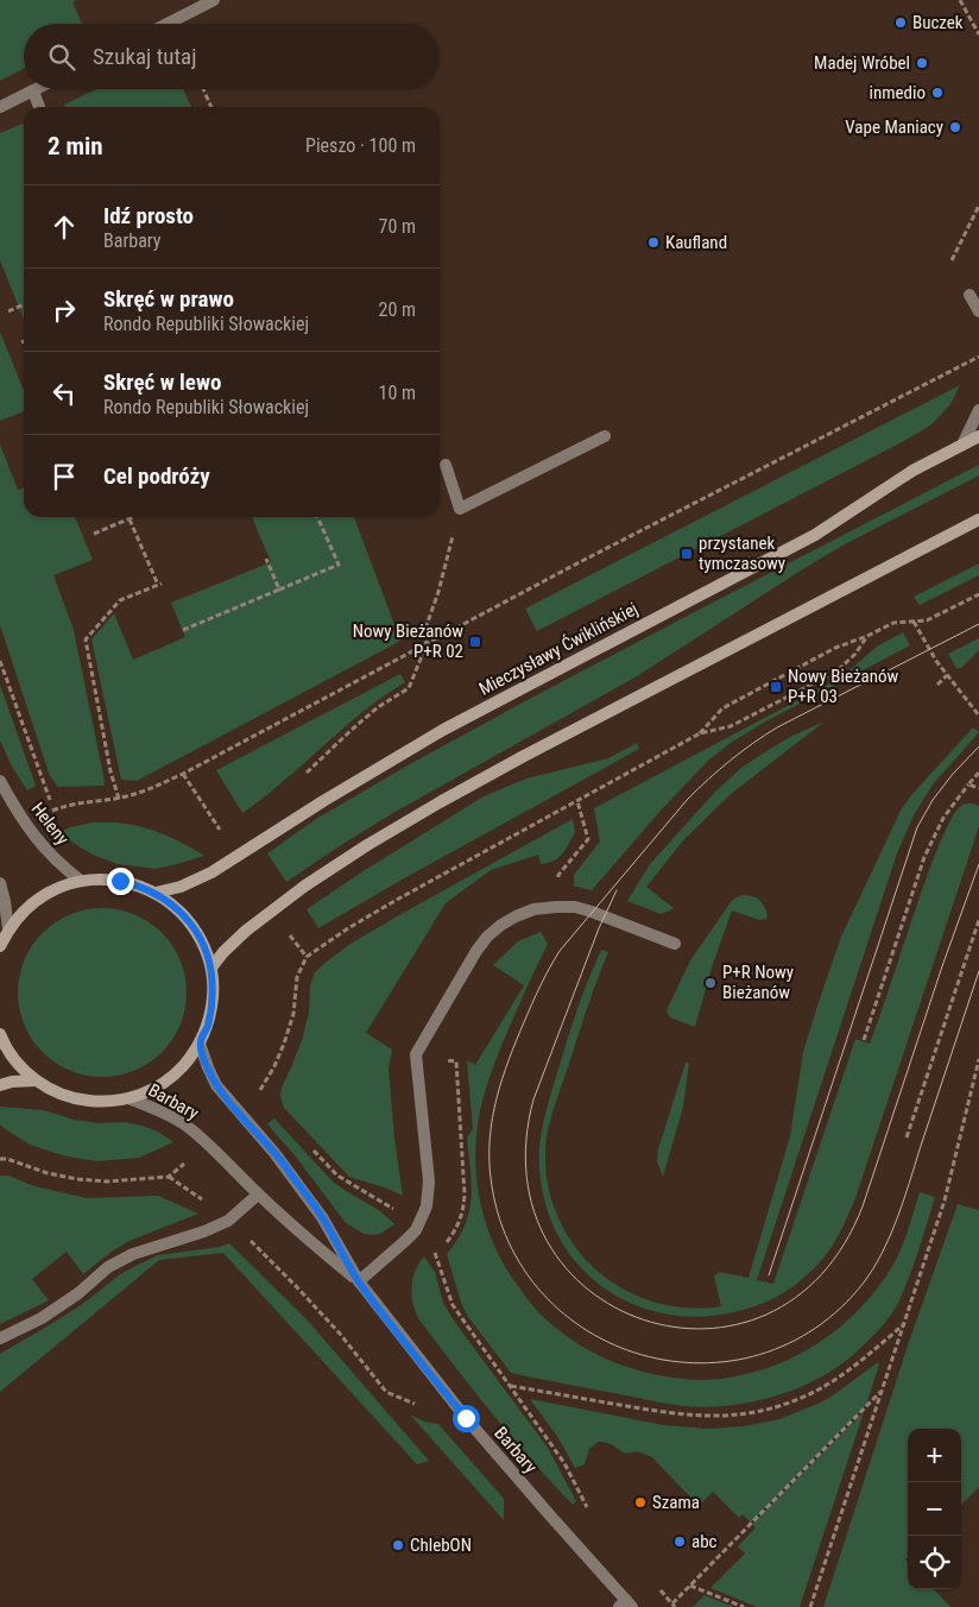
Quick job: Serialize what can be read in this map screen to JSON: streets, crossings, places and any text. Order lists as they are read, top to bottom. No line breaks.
{"streets":{"street":["Mieczysławy Ćwiklińskiej","Heleny","Barbary"]},"places":{"other":["Buczek","Madej Wróbel","inmedio","Vape Maniacy","Kaufland","P+R Nowy Bieżanów","Szama","abc","ChlebON"],"transit":["przystanek tymczasowy","Nowy Bieżanów P+R 02","Nowy Bieżanów P+R 03"]},"page":{"search":"Szukaj tutaj","heading":["2 min","Pieszo · 100 m"],"list":[["Idź prosto","Barbary","70 m"],["Skręć w prawo","Rondo Republiki Słowackiej","20 m"],["Skręć w lewo","Rondo Republiki Słowackiej","10 m"],"Cel podróży"],"map_buttons":["+","−"]}}
